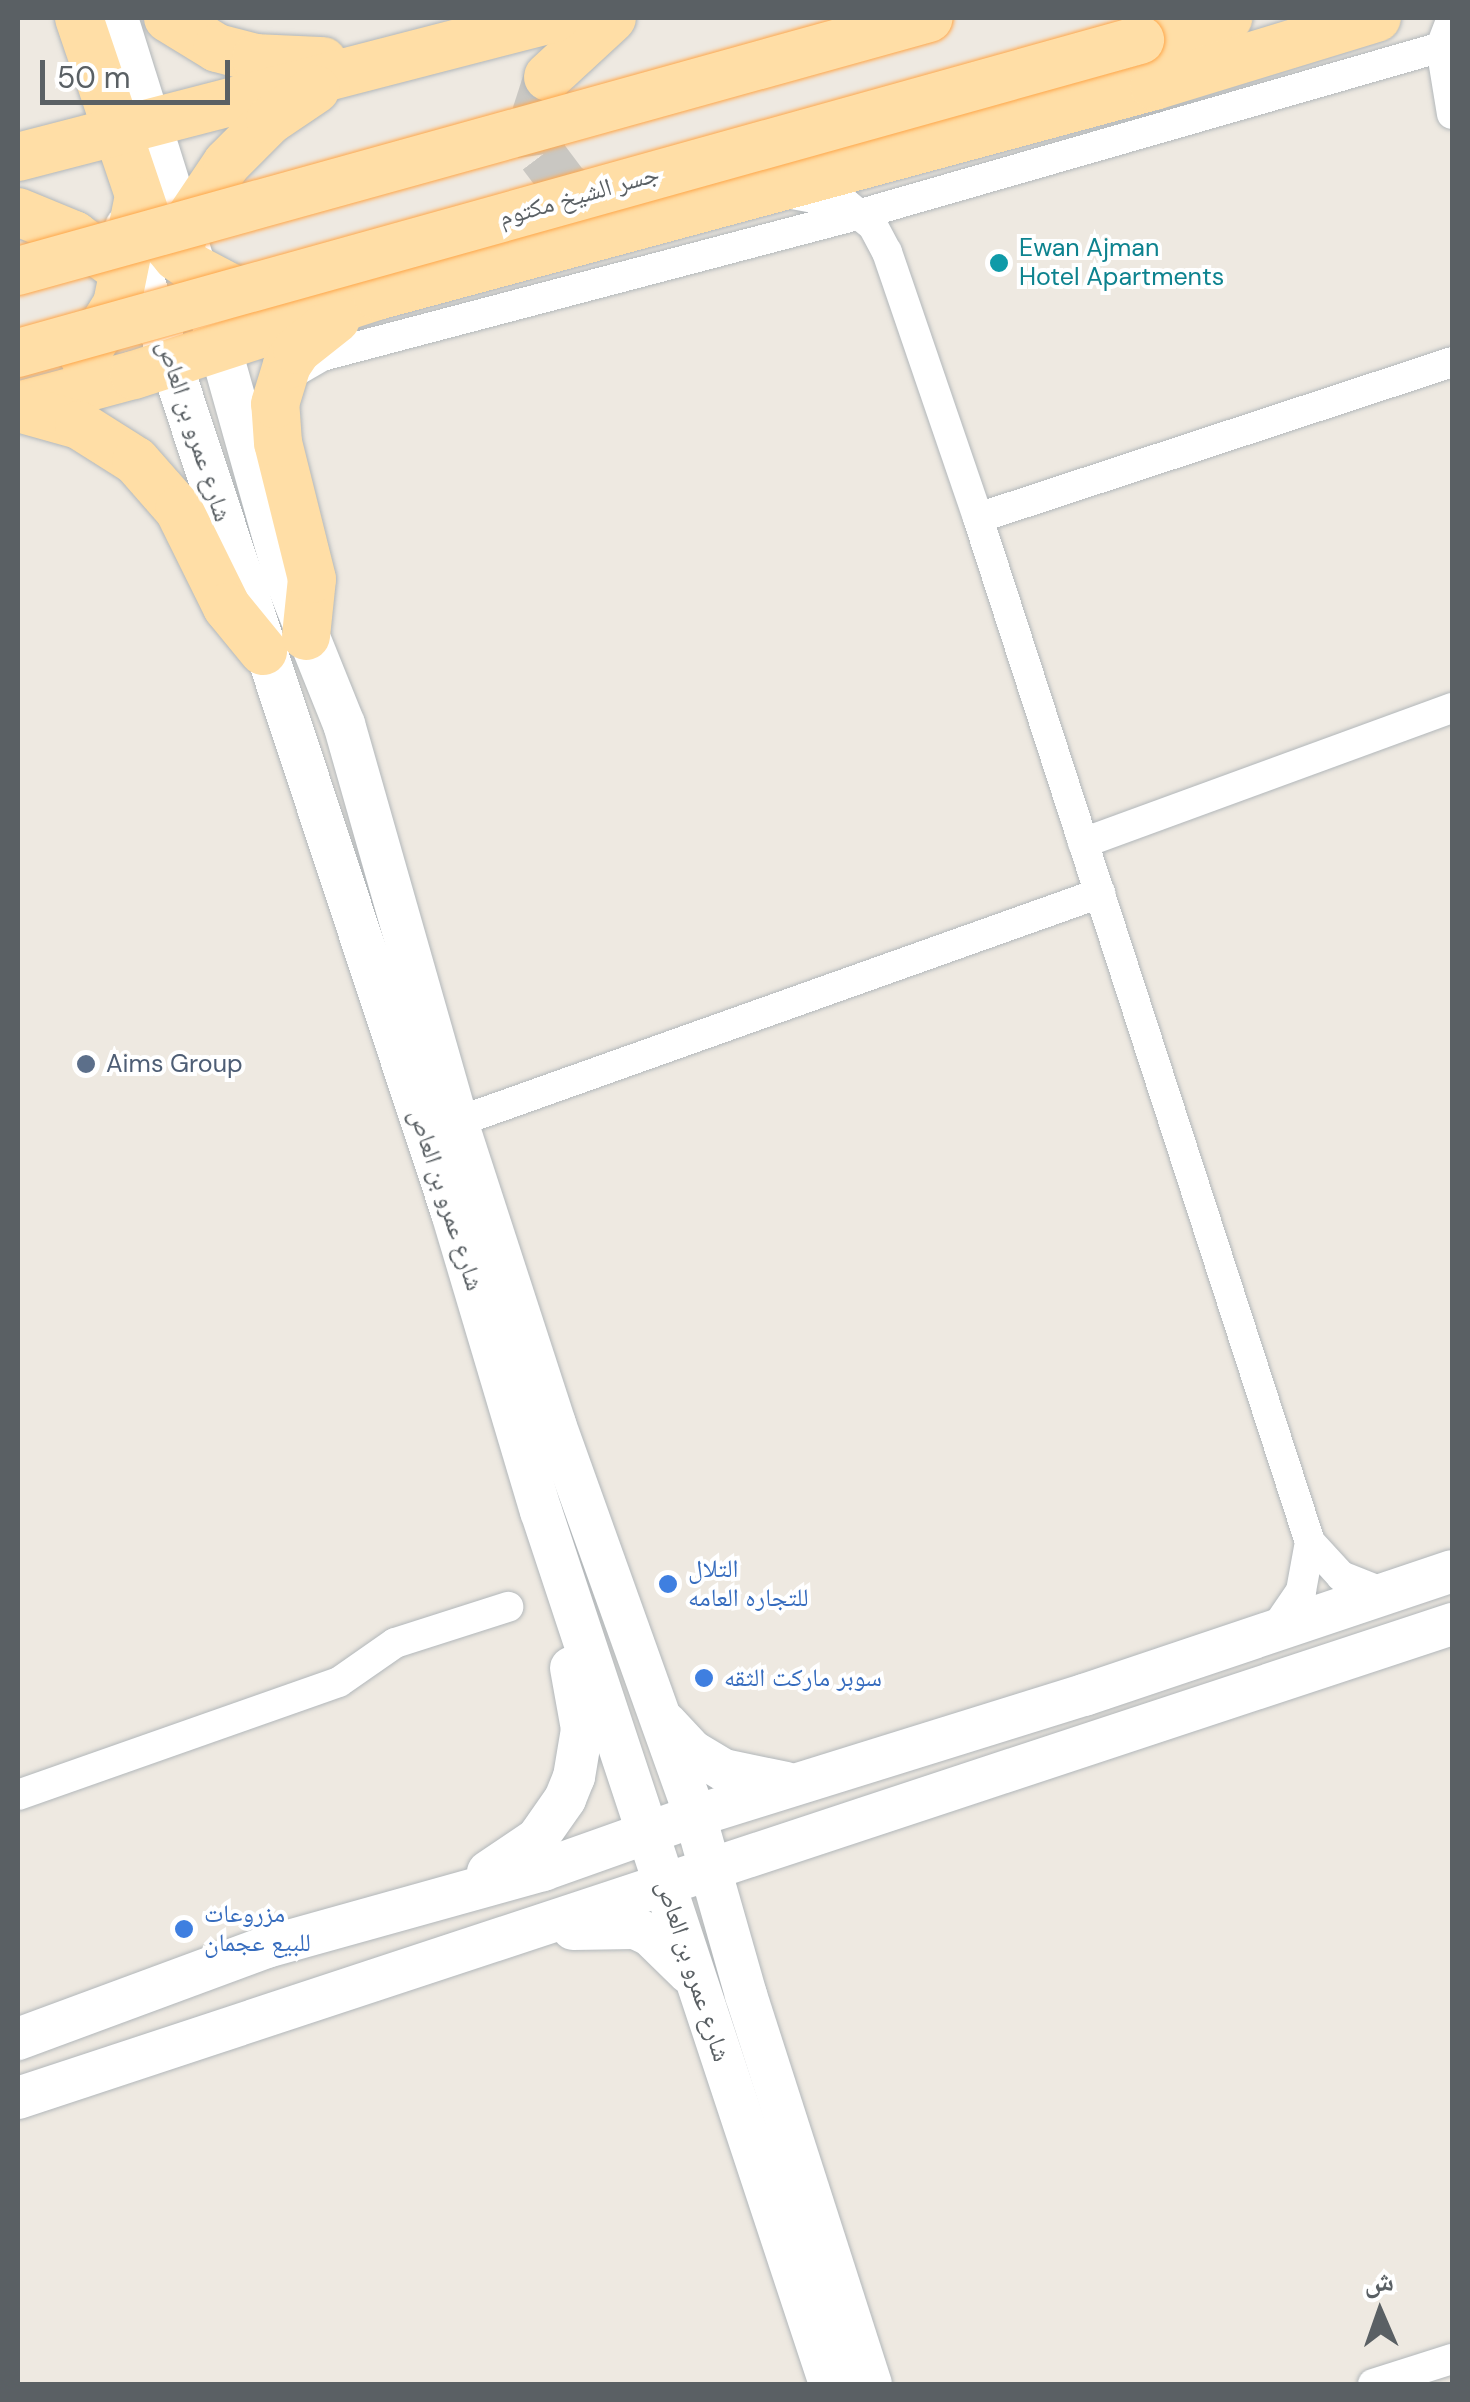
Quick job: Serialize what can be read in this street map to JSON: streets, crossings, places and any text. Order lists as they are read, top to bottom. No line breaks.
{"streets":{"main road":["جسر الشيخ مكتوم","شارع عمرو بن العاص"]},"places":["Ewan Ajman Hotel Apartments","Aims Group","التلال للتجاره العامه","سوبر ماركت الثقه","مزروعات للبيع عجمان"],"scale_bar":"50 m","north":"top"}
